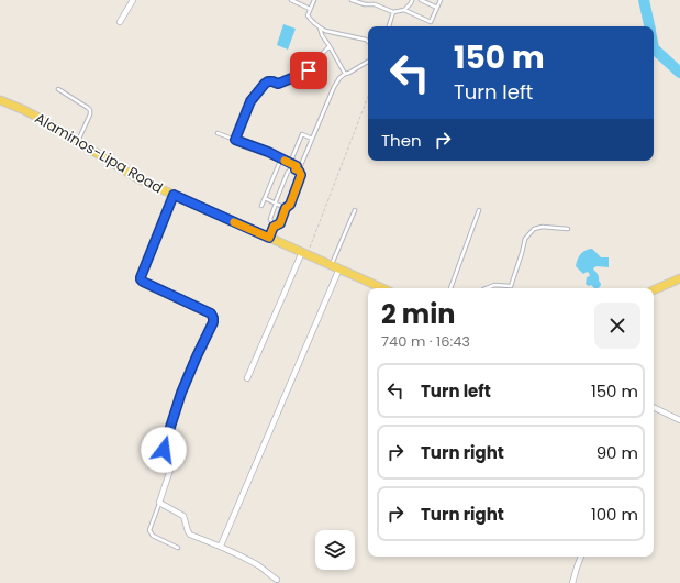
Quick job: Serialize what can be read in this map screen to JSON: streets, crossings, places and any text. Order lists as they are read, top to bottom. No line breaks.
{"streets":{"main road":["Alaminos-Lipa Road"]},"page":{"turn":["150 m","Turn left"],"then":"Then","heading":["2 min","740 m · 16:43"],"list":[{"name":"Turn left","value":"150 m"},{"name":"Turn right","value":"90 m"},{"name":"Turn right","value":"100 m"}]}}
